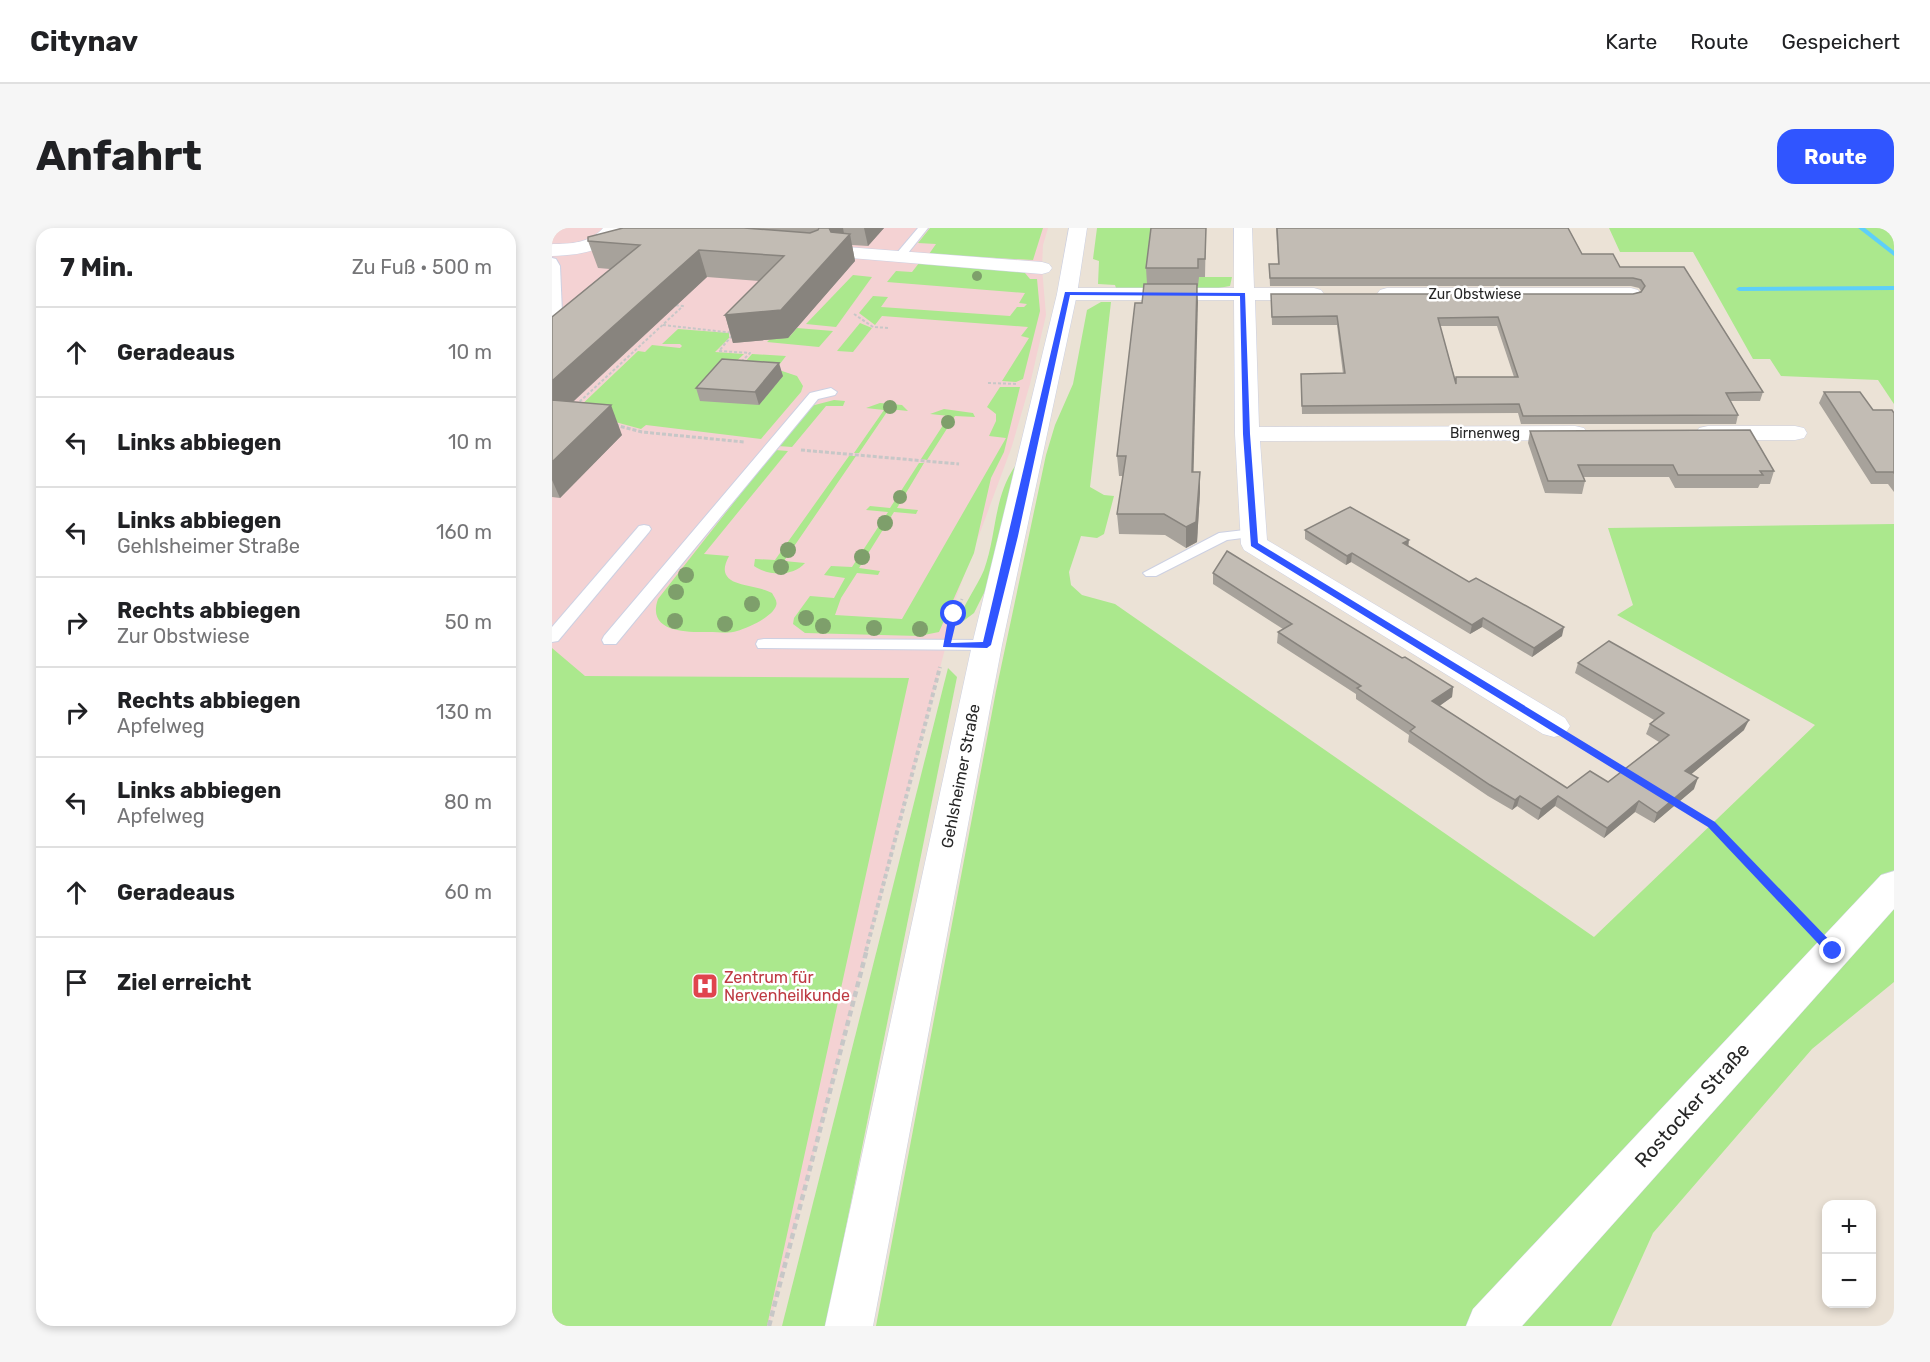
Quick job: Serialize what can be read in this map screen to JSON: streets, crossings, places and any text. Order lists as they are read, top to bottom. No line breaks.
{"streets":{"street":["Zur Obstwiese","Birnenweg","Gehlsheimer Straße","Rostocker Straße"]},"places":{"hospital":["Zentrum für Nervenheilkunde"]},"page":{"header":"Citynav","nav":["Karte","Route","Gespeichert"],"buttons":"Route","title":"Anfahrt","heading":["7 Min.","Zu Fuß · 500 m"],"list":[["Geradeaus","10 m"],["Links abbiegen","10 m"],["Links abbiegen","Gehlsheimer Straße","160 m"],["Rechts abbiegen","Zur Obstwiese","50 m"],["Rechts abbiegen","Apfelweg","130 m"],["Links abbiegen","Apfelweg","80 m"],["Geradeaus","60 m"],"Ziel erreicht"],"map_buttons":["+","−"]}}
